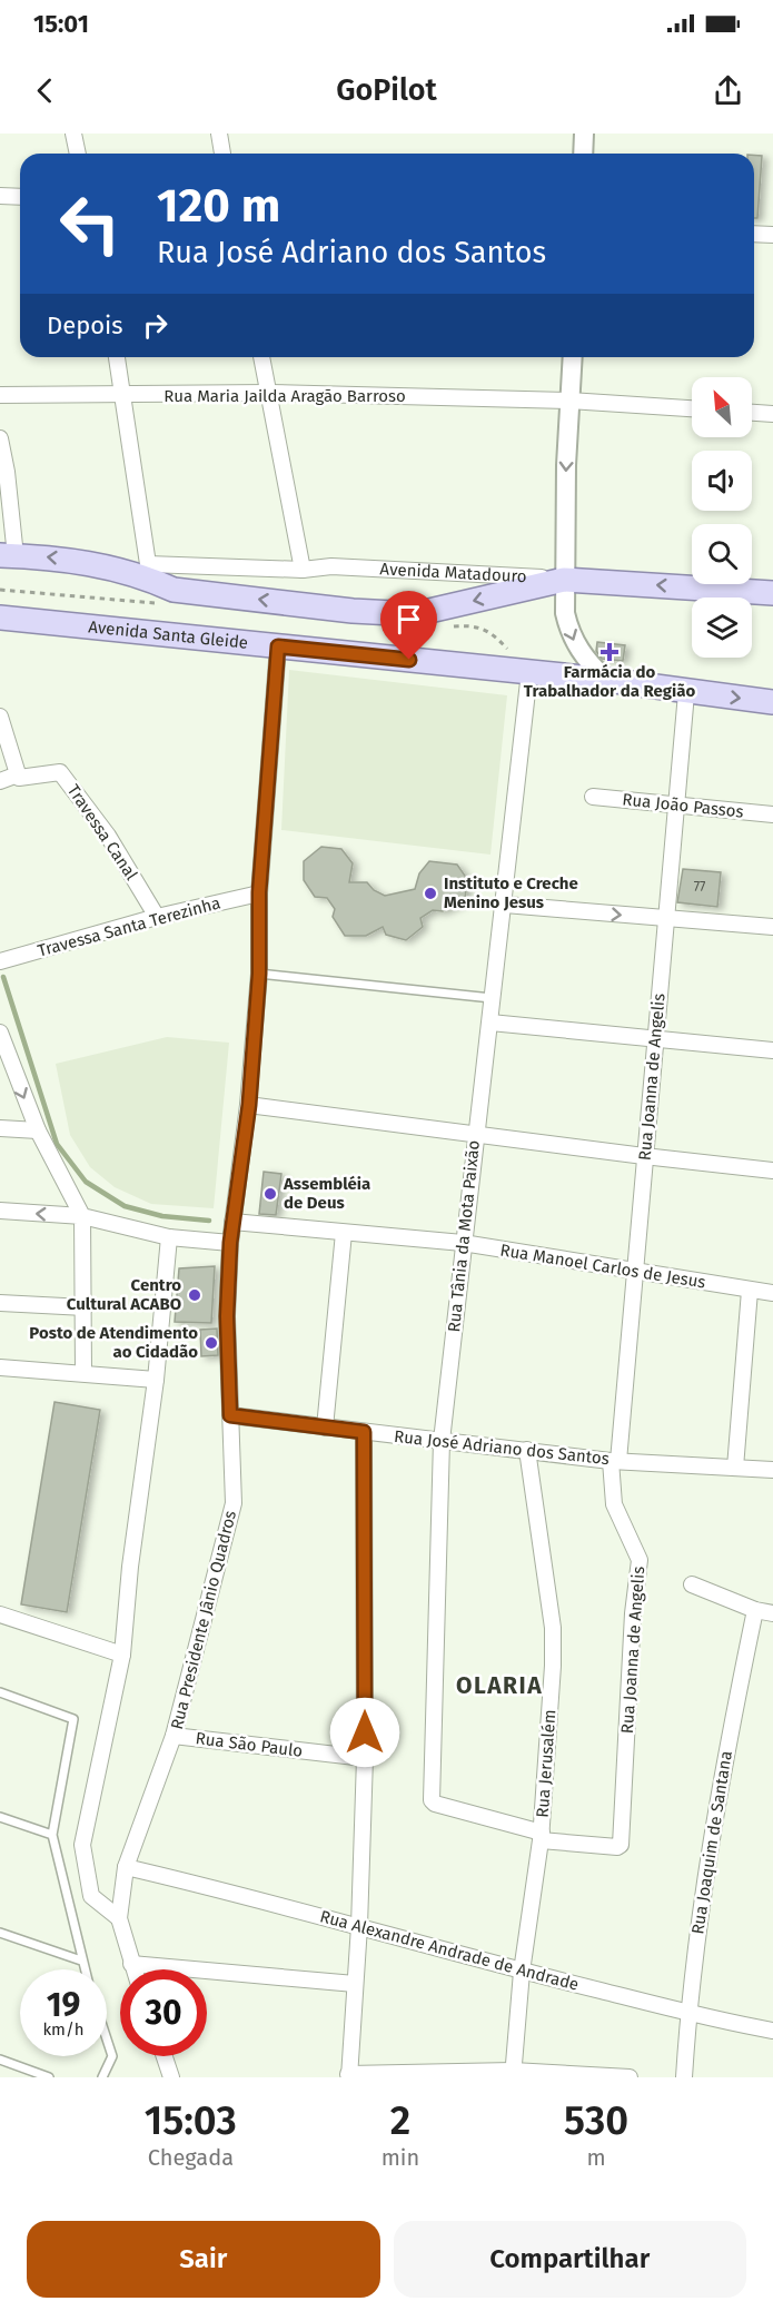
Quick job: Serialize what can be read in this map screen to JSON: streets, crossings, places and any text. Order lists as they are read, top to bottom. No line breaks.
{"streets":{"main road":["Avenida Matadouro","Avenida Santa Gleide"],"street":["Rua Maria Jailda Aragão Barroso","Rua João Passos","Travessa Canal","Travessa Santa Terezinha","Rua Joanna de Angelis","Rua Tânia da Mota Paixão","Rua Manoel Carlos de Jesus","Rua José Adriano dos Santos","Rua Presidente Jânio Quadros","Rua São Paulo","Rua Jerusalém","Rua Joaquim de Santana","Rua Alexandre Andrade de Andrade"]},"crossings":[["Avenida Santa Gleide","Rua Joanna de Angelis"],["Avenida Santa Gleide","Rua Tânia da Mota Paixão"],["Avenida Santa Gleide","Rua Presidente Jânio Quadros"],["Rua João Passos","Rua Joanna de Angelis"],["Travessa Canal","Travessa Santa Terezinha"],["Travessa Santa Terezinha","Rua Presidente Jânio Quadros"],["Rua Joanna de Angelis","Rua Tânia da Mota Paixão"],["Rua Joanna de Angelis","Rua Manoel Carlos de Jesus"],["Rua Joanna de Angelis","Rua José Adriano dos Santos"],["Rua Joanna de Angelis","Rua Jerusalém"],["Rua Tânia da Mota Paixão","Rua Manoel Carlos de Jesus"],["Rua Tânia da Mota Paixão","Rua José Adriano dos Santos"],["Rua Tânia da Mota Paixão","Rua Jerusalém"],["Rua Manoel Carlos de Jesus","Rua Presidente Jânio Quadros"],["Rua José Adriano dos Santos","Rua Presidente Jânio Quadros"],["Rua José Adriano dos Santos","Rua Jerusalém"],["Rua Presidente Jânio Quadros","Rua São Paulo"],["Rua Presidente Jânio Quadros","Rua Alexandre Andrade de Andrade"],["Rua Jerusalém","Rua Alexandre Andrade de Andrade"],["Rua Joaquim de Santana","Rua Alexandre Andrade de Andrade"]],"districts":["OLARIA"],"places":{"health":["Farmácia do Trabalhador da Região"],"other":["Instituto e Creche Menino Jesus","Assembléia de Deus","Centro Cultural ACABO","Posto de Atendimento ao Cidadão"]},"house_numbers":["77"],"north":"top left","page":{"status":"15:01","header":"GoPilot","turn":["120 m","Rua José Adriano dos Santos"],"then":"Depois","speed":"19 km/h","limit":"30","eta":["15:03","Chegada","2","min","530","m"],"buttons":["Sair","Compartilhar"]}}
